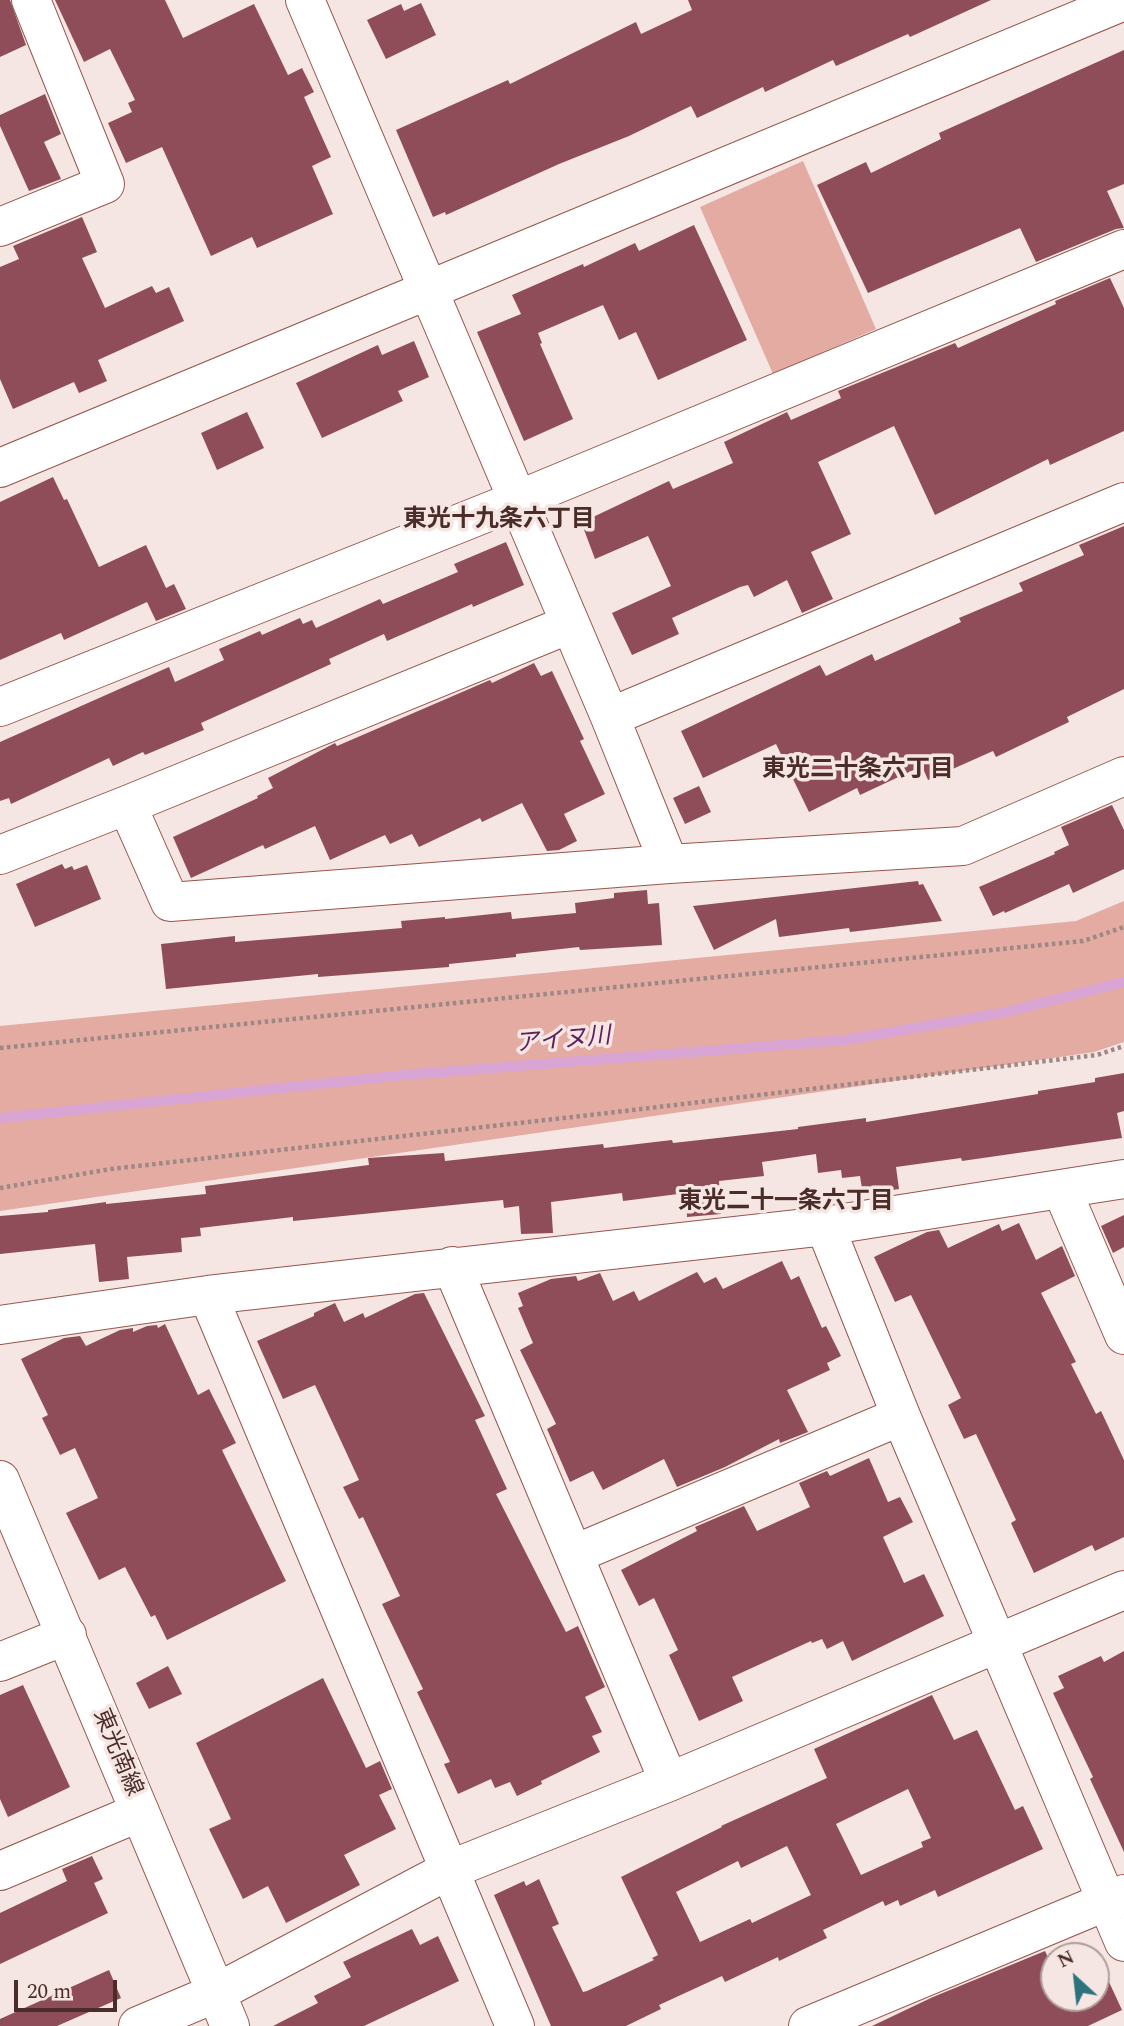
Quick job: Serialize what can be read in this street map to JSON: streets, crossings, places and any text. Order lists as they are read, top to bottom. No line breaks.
{"streets":{"street":["東光南線"]},"districts":["東光十九条六丁目","東光二十条六丁目","東光二十一条六丁目"],"water":["アイヌ川"],"scale_bar":"20 m","north":"top left"}
